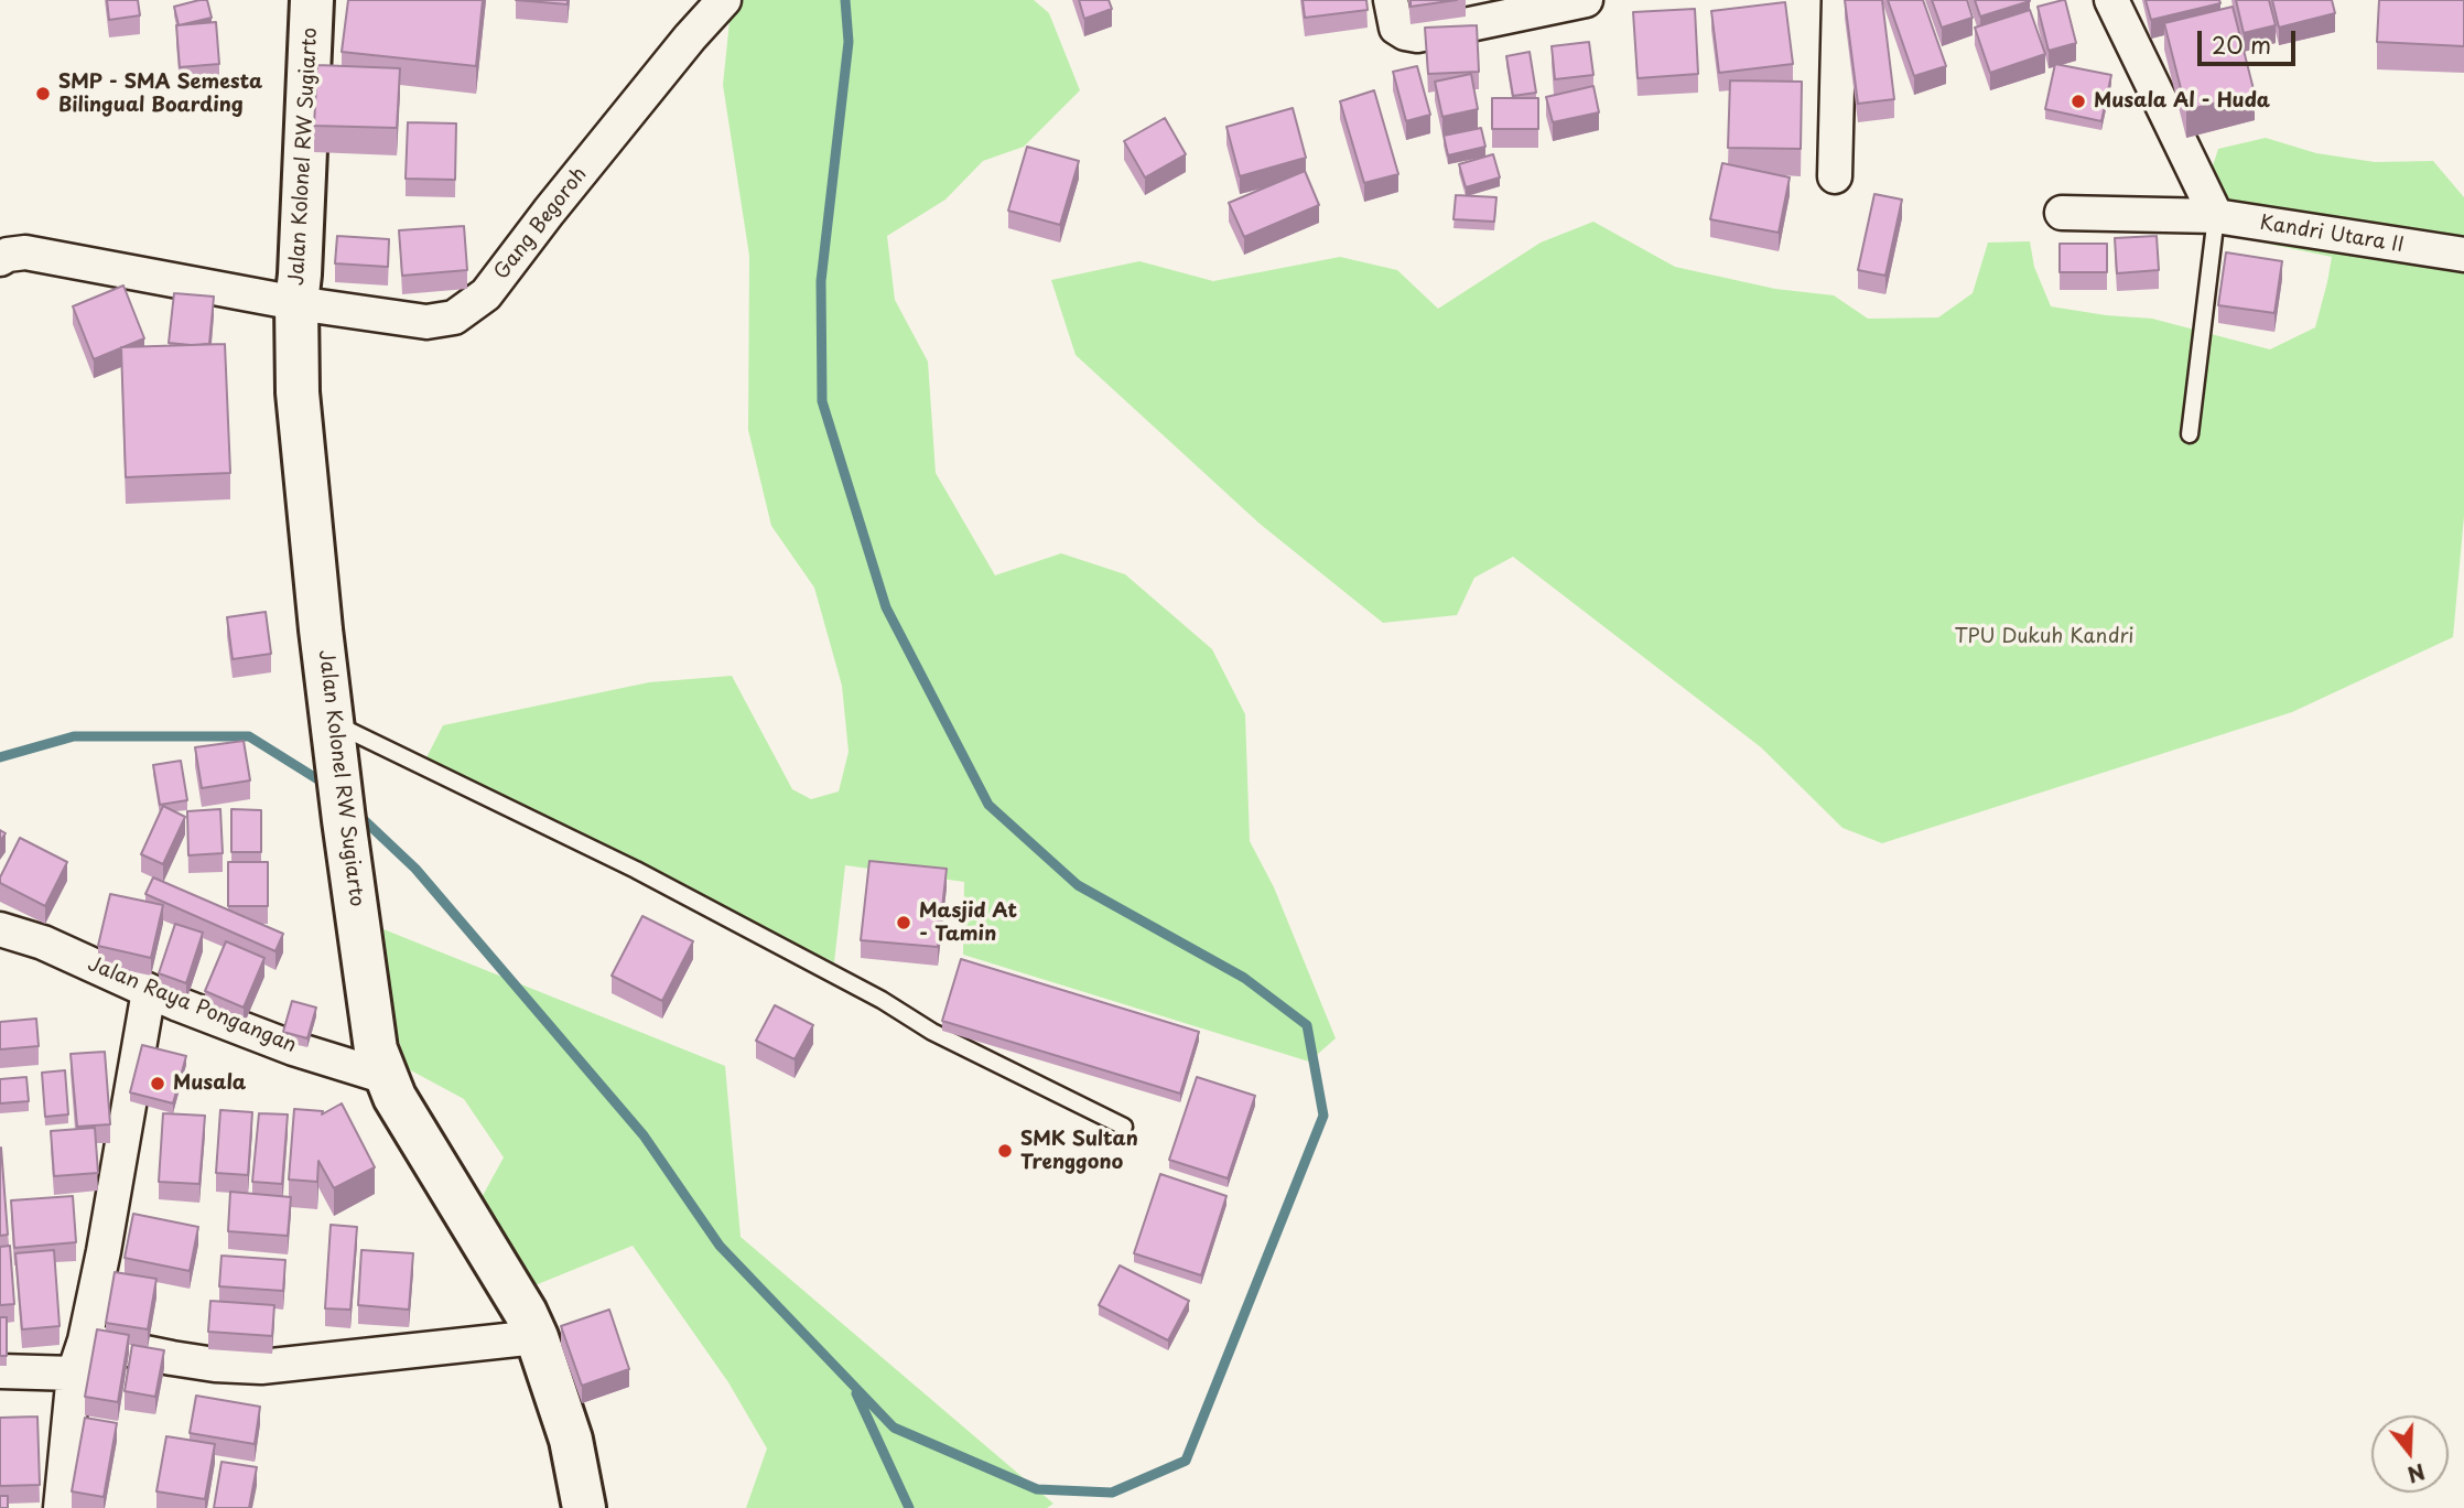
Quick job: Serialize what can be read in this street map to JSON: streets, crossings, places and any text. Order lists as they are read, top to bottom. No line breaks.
{"streets":{"main road":["Jalan Kolonel RW Sugiarto"],"street":["Gang Begoroh","Kandri Utara II","Jalan Raya Pongangan"]},"crossings":[["Jalan Kolonel RW Sugiarto","Gang Begoroh"],["Jalan Kolonel RW Sugiarto","Jalan Raya Pongangan"]],"parks":["TPU Dukuh Kandri"],"places":["SMP - SMA Semesta Bilingual Boarding","Musala Al - Huda","Masjid At - Tamin","Musala","SMK Sultan Trenggono"],"scale_bar":"20 m","north":"bottom"}
